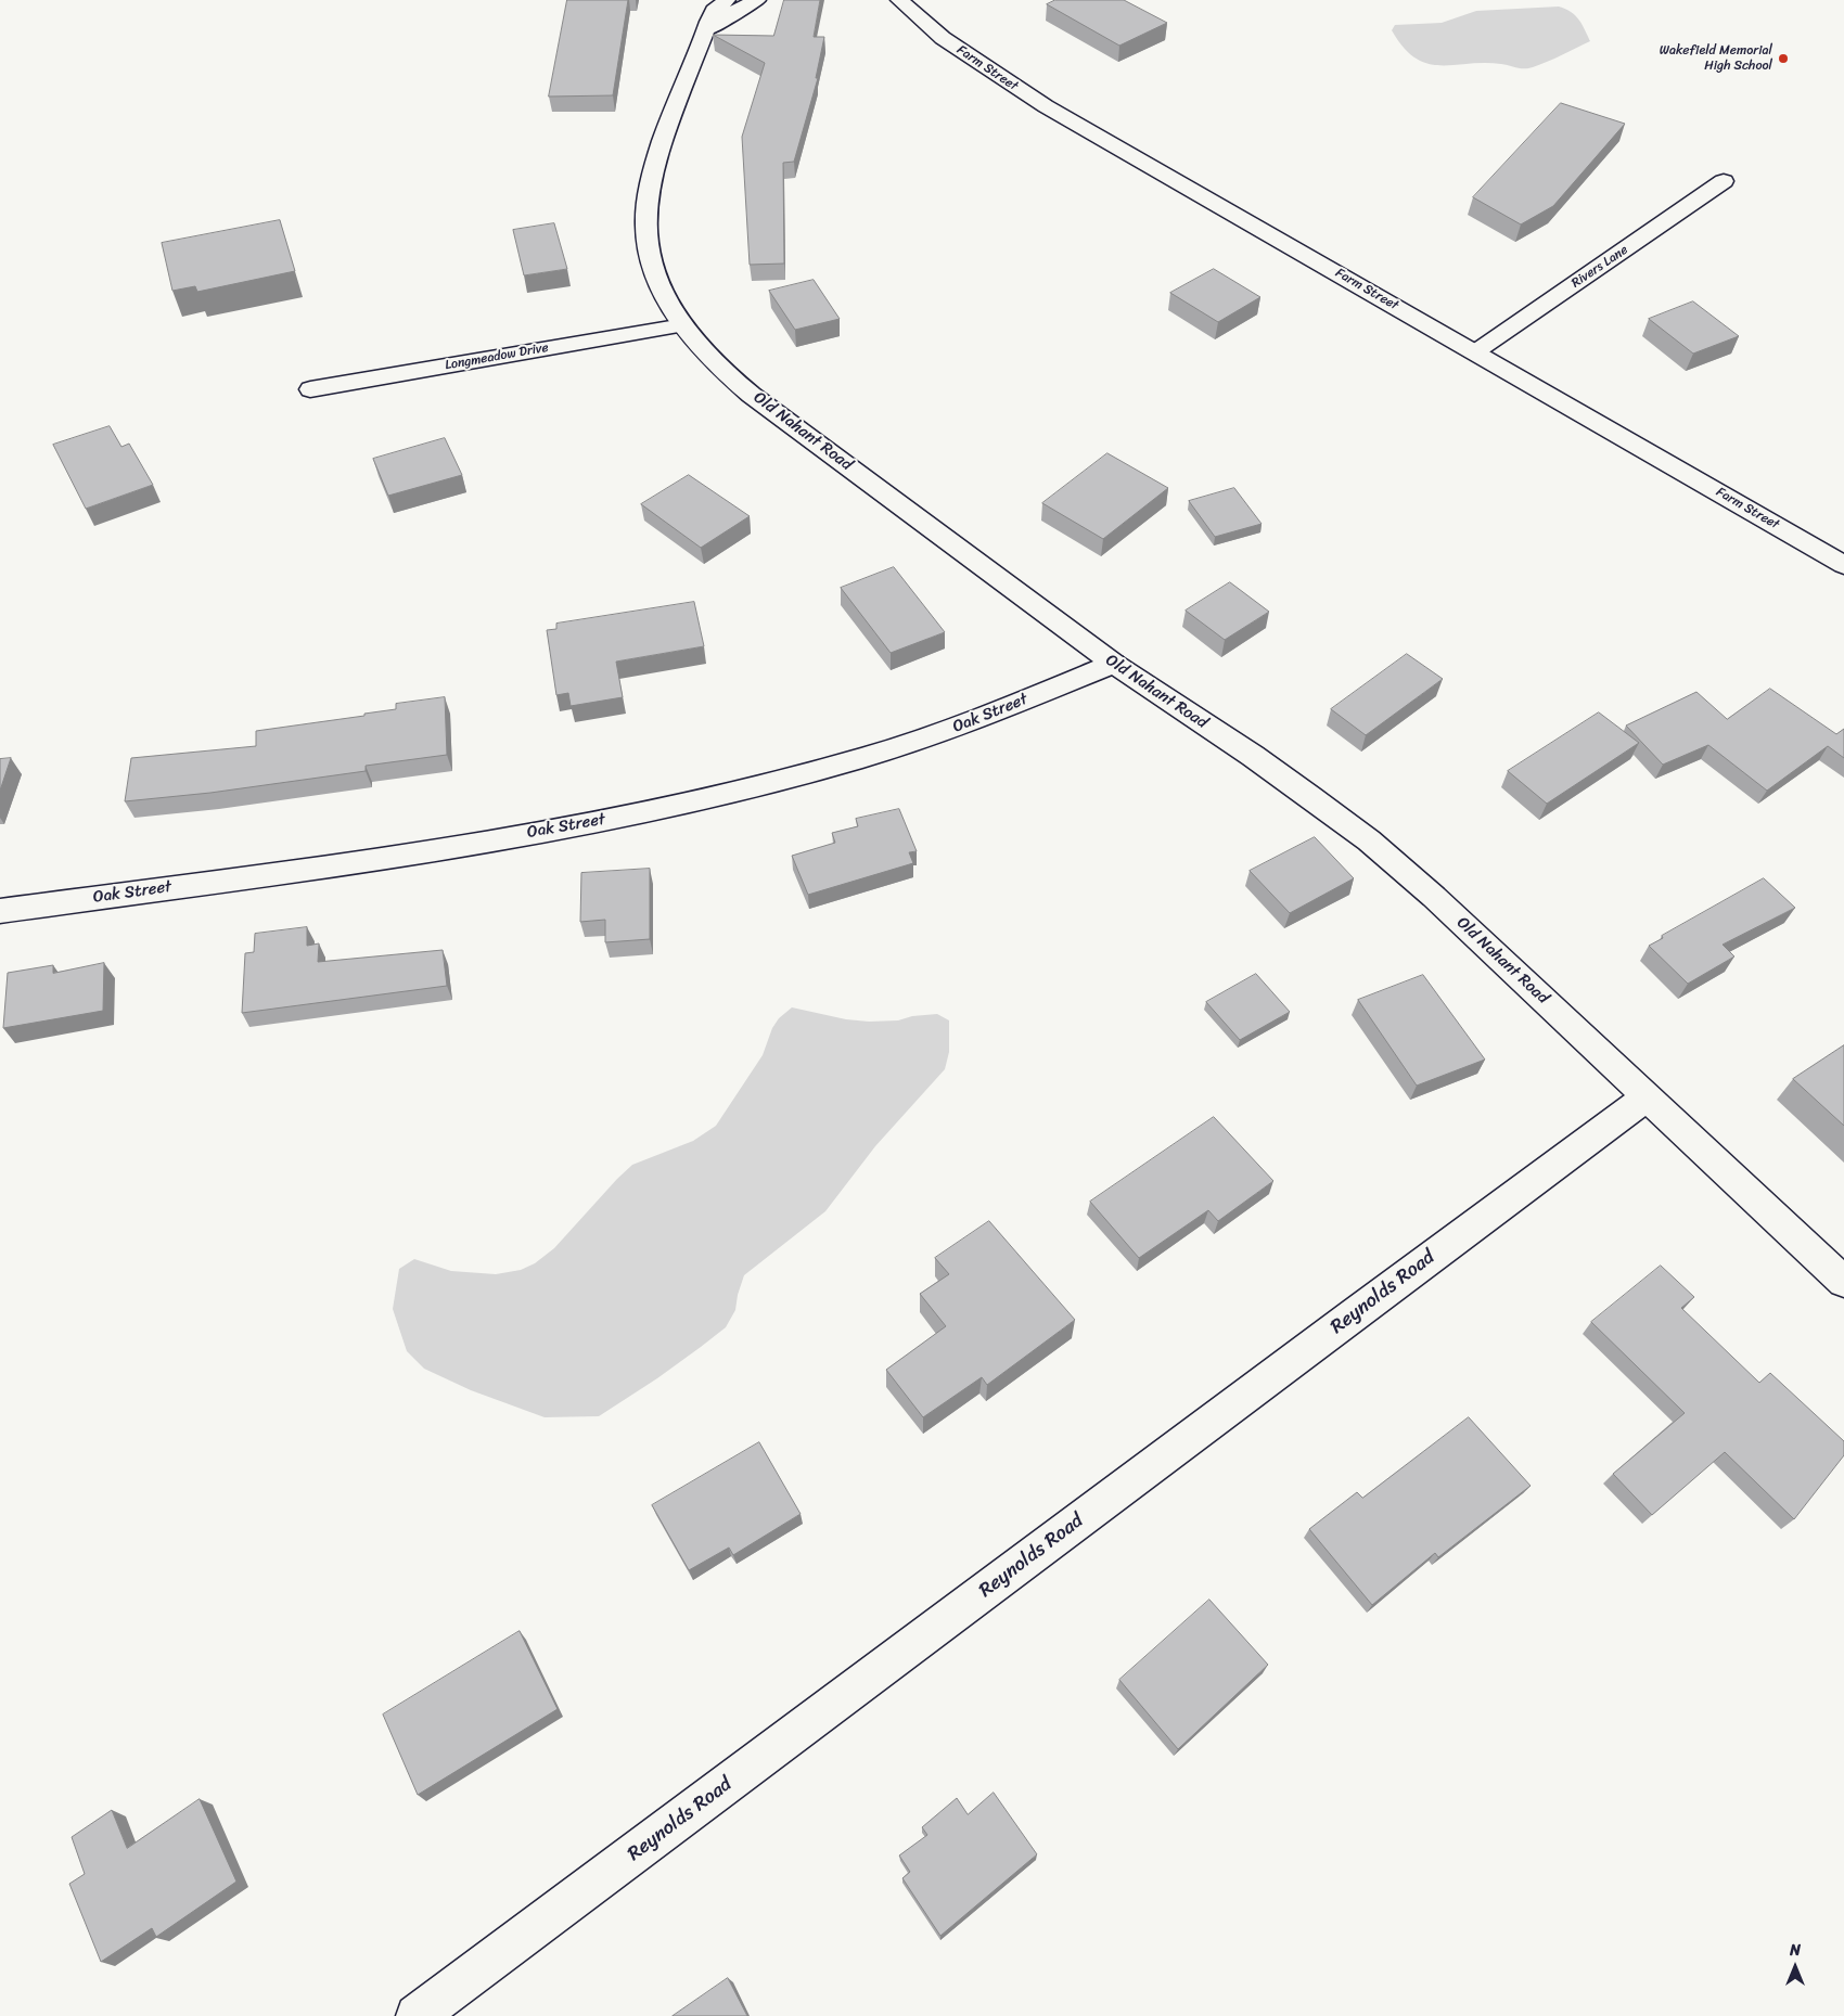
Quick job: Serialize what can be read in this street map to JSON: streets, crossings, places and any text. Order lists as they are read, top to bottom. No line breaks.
{"streets":{"street":["Farm Street","Rivers Lane","Longmeadow Drive","Old Nahant Road","Oak Street","Reynolds Road"]},"crossings":[["Farm Street","Rivers Lane"],["Longmeadow Drive","Old Nahant Road"],["Old Nahant Road","Oak Street"],["Old Nahant Road","Reynolds Road"]],"places":["Wakefield Memorial High School"],"north":"top"}
